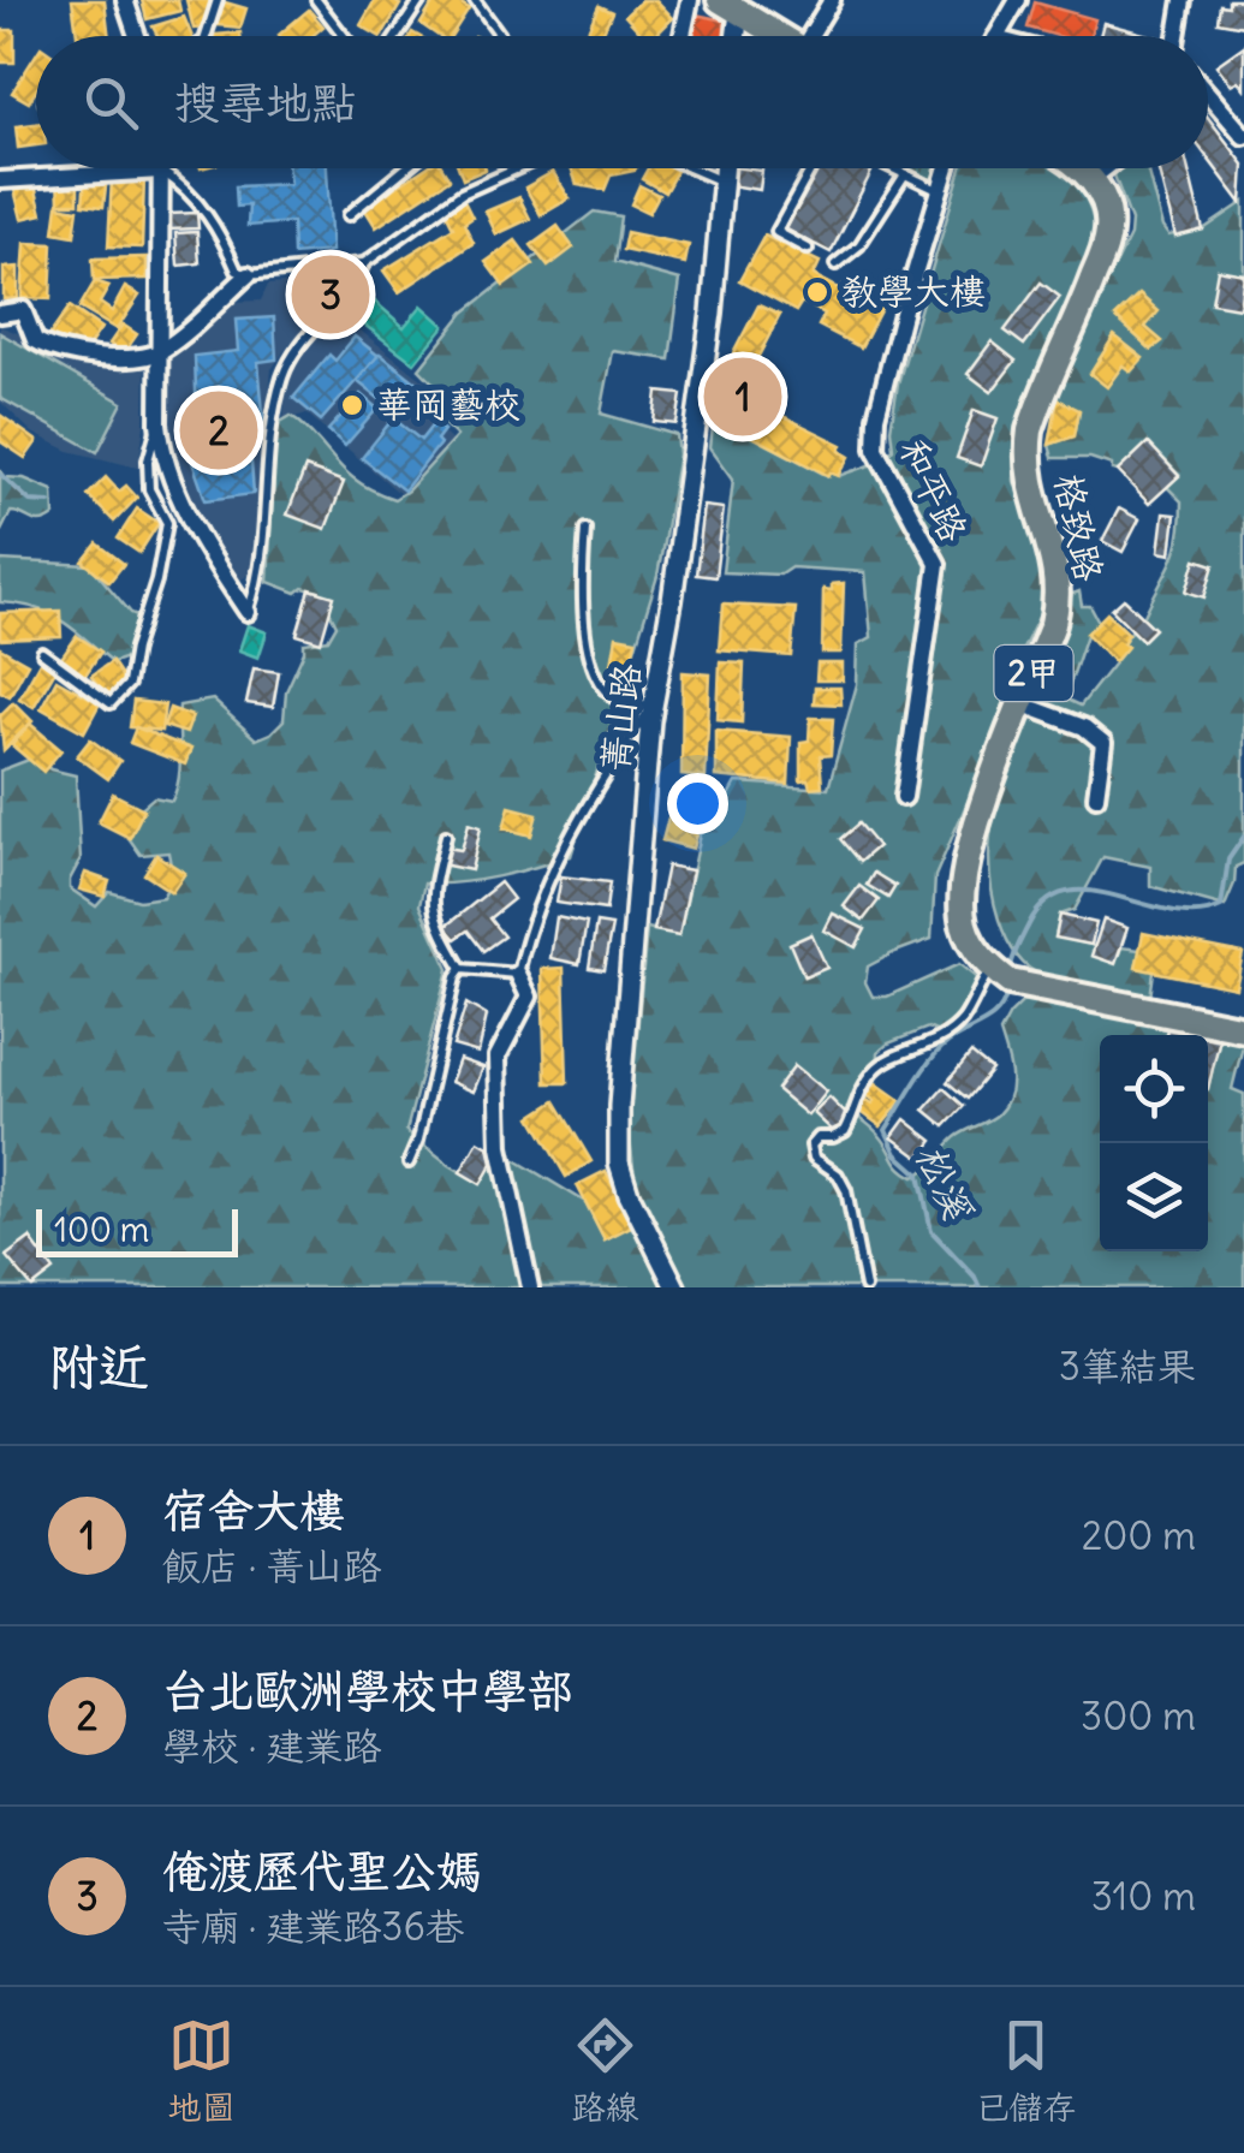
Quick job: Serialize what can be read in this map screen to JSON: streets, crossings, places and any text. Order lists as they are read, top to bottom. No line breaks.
{"streets":{"main road":["格致路","2甲"],"street":["和平路","菁山路"]},"water":["松溪"],"places":["教學大樓","華岡藝校"],"scale_bar":"100 m","page":{"search":"搜尋地點","pins":["3","1","2"],"scale":"100 m","heading":["附近","3筆結果"],"list":[{"mark":"1","name":"宿舍大樓","note":"飯店 · 菁山路","value":"200 m"},{"mark":"2","name":"台北歐洲學校中學部","note":"學校 · 建業路","value":"300 m"},{"mark":"3","name":"俺渡歷代聖公媽","note":"寺廟 · 建業路36巷","value":"310 m"}],"nav":["地圖","路線","已儲存"]}}
